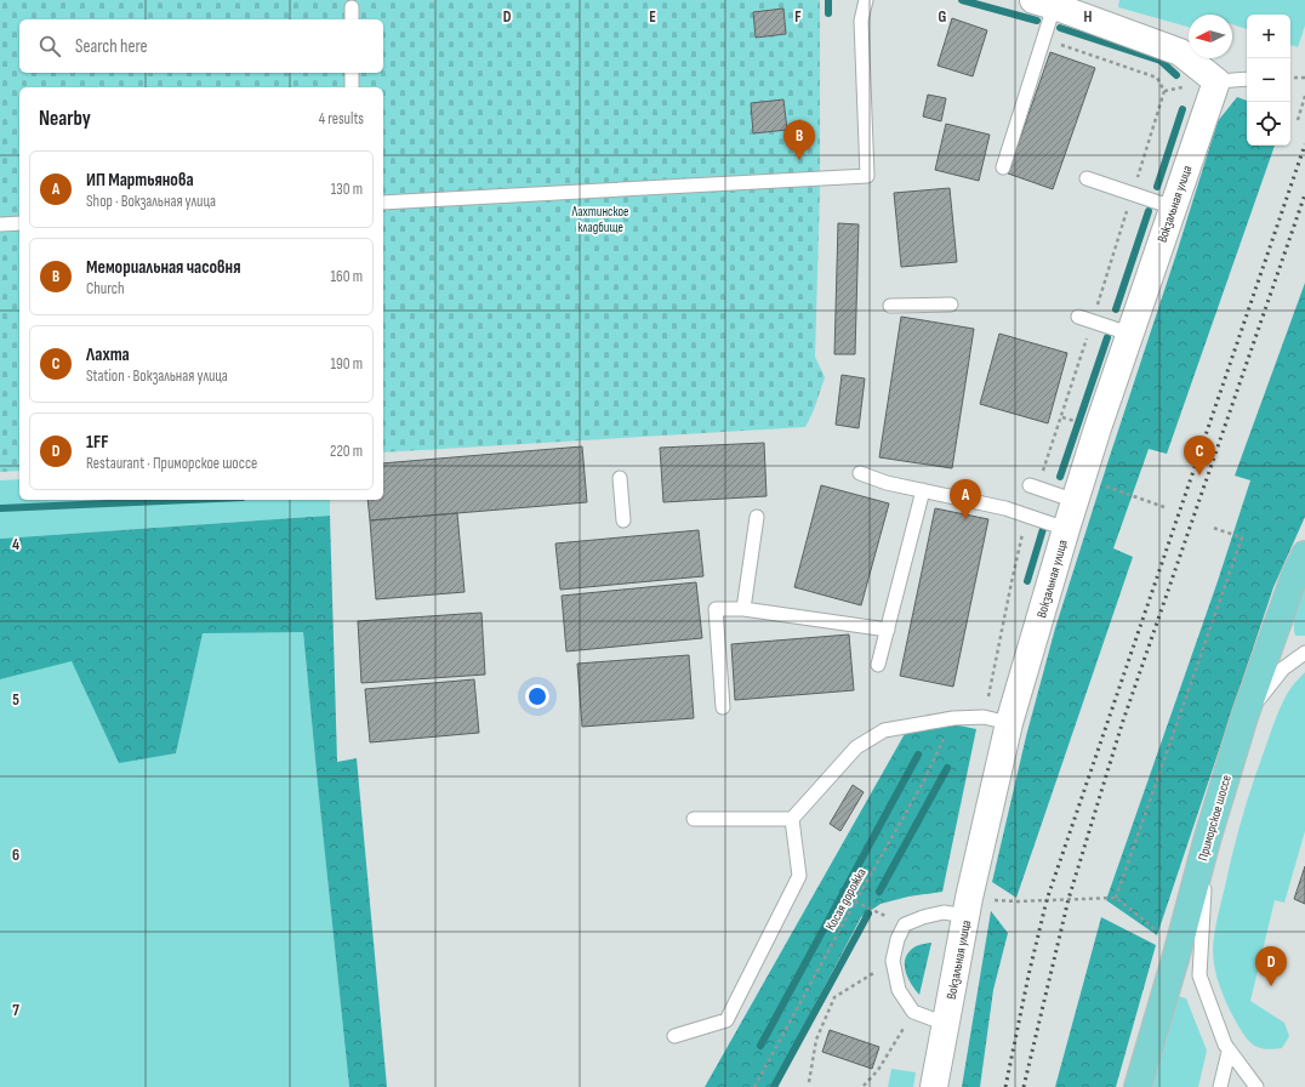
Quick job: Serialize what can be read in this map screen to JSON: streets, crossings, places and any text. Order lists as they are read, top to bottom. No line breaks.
{"streets":{"main road":["Приморское шоссе"],"street":["Вокзальная улица"],"path":["Косая дорожка"]},"parks":["Лахтинское кладбище"],"north":"left","page":{"map_buttons":["+","−"],"search":"Search here","heading":["Nearby","4 results"],"pins":["B","C","A","D"],"list":[{"mark":"A","name":"ИП Мартьянова","note":"Shop · Вокзальная улица","value":"130 m"},{"mark":"B","name":"Мемориальная часовня","note":"Church","value":"160 m"},{"mark":"C","name":"Лахта","note":"Station · Вокзальная улица","value":"190 m"},{"mark":"D","name":"1FF","note":"Restaurant · Приморское шоссе","value":"220 m"}]},"grid":{"columns":["D","E","F","G","H"],"rows":["4","5","6","7"]}}
